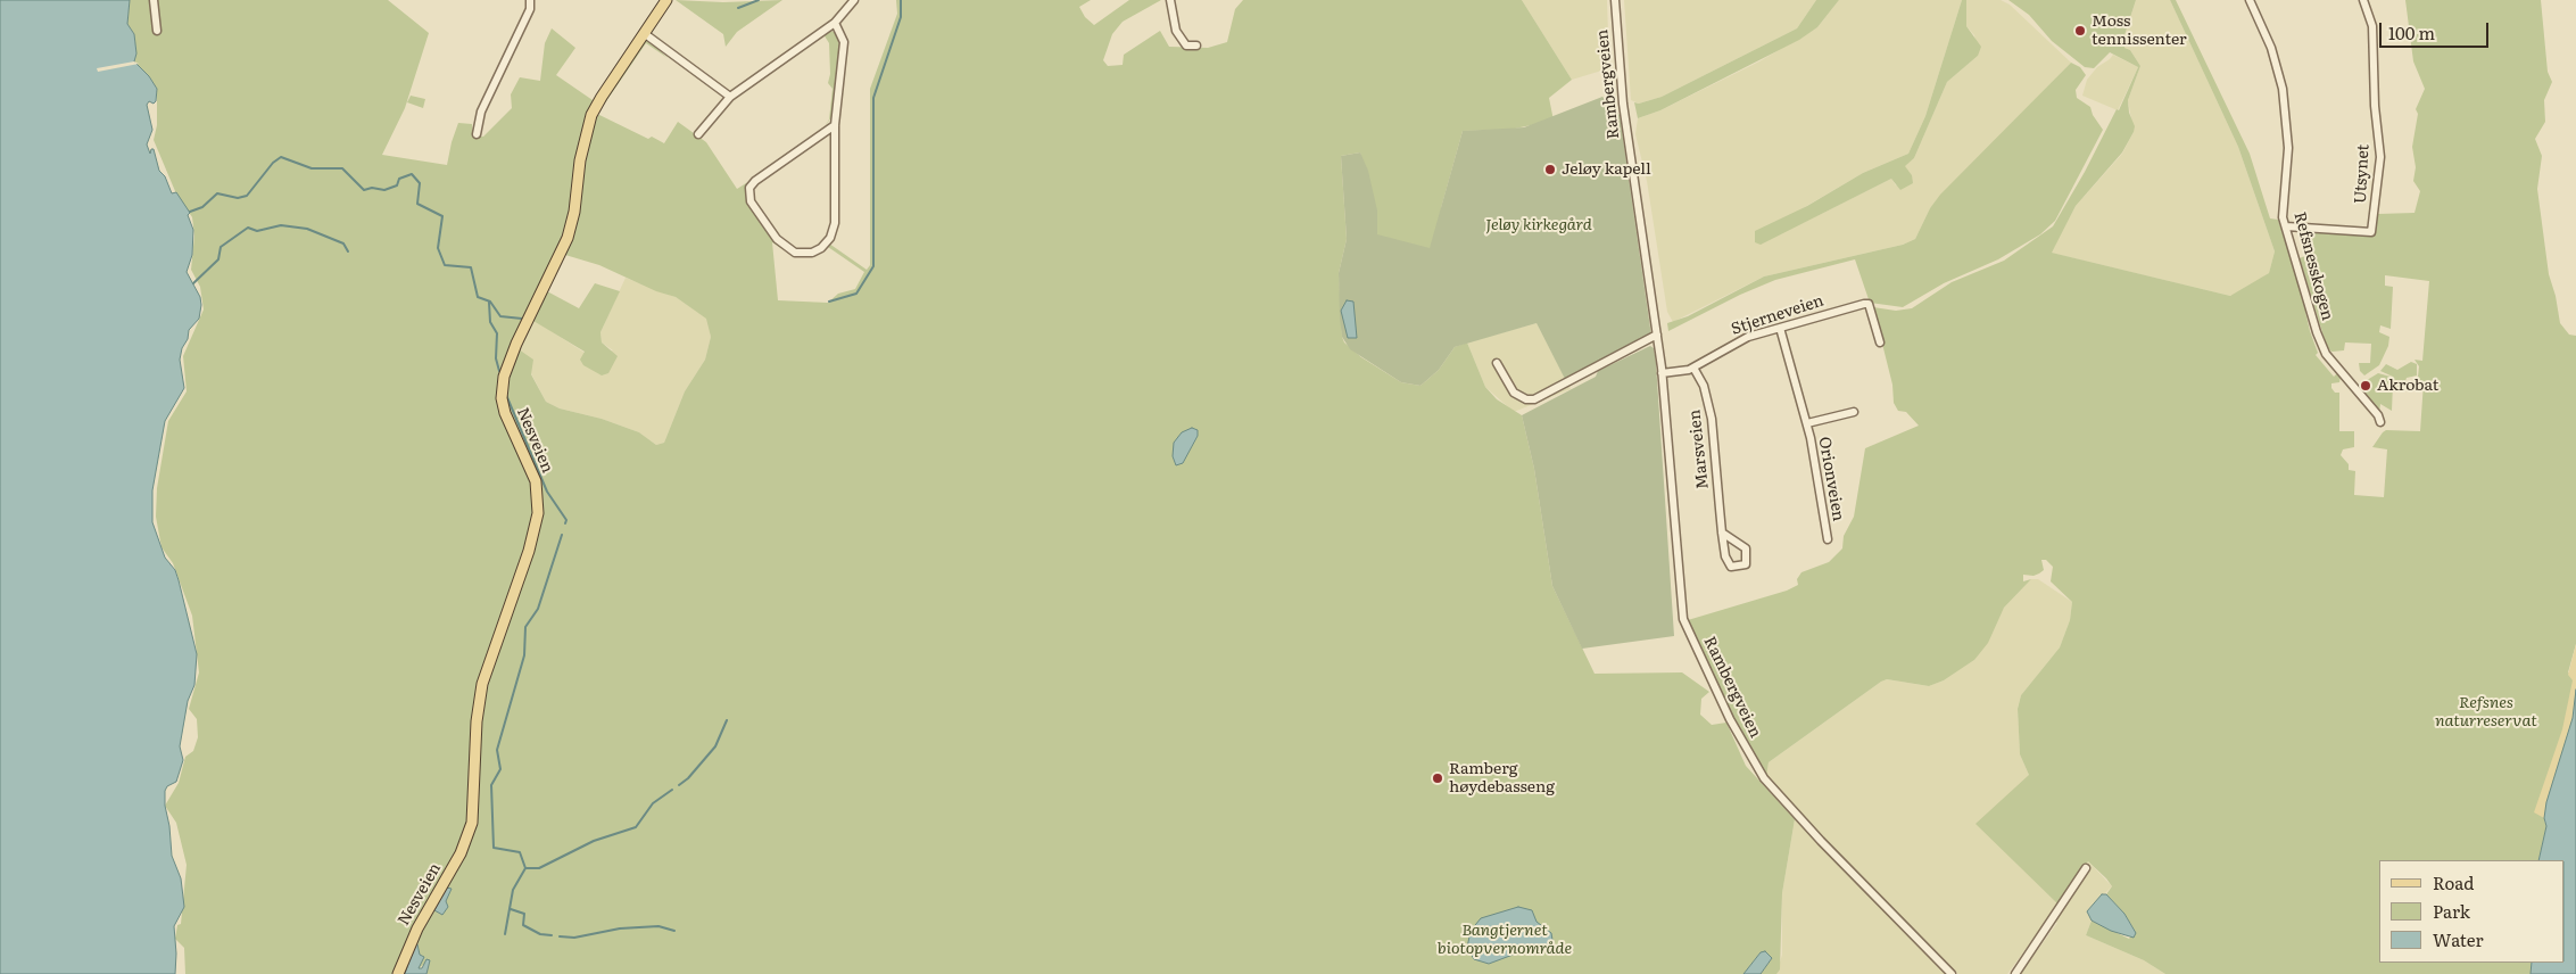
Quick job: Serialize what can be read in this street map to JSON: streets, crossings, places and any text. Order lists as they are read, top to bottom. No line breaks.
{"streets":{"main road":["Nesveien"],"street":["Rambergveien","Utsynet","Refsnesskogen","Stjerneveien","Marsveien","Orionveien"]},"crossings":[["Rambergveien","Stjerneveien"],["Utsynet","Refsnesskogen"],["Stjerneveien","Marsveien"],["Stjerneveien","Orionveien"]],"parks":["Jeløy kirkegård","Refsnes naturreservat","Bangtjernet biotopvernområde"],"places":["Moss tennissenter","Jeløy kapell","Akrobat","Ramberg høydebasseng"],"legend":["Road","Park","Water"],"scale_bar":"100 m"}
